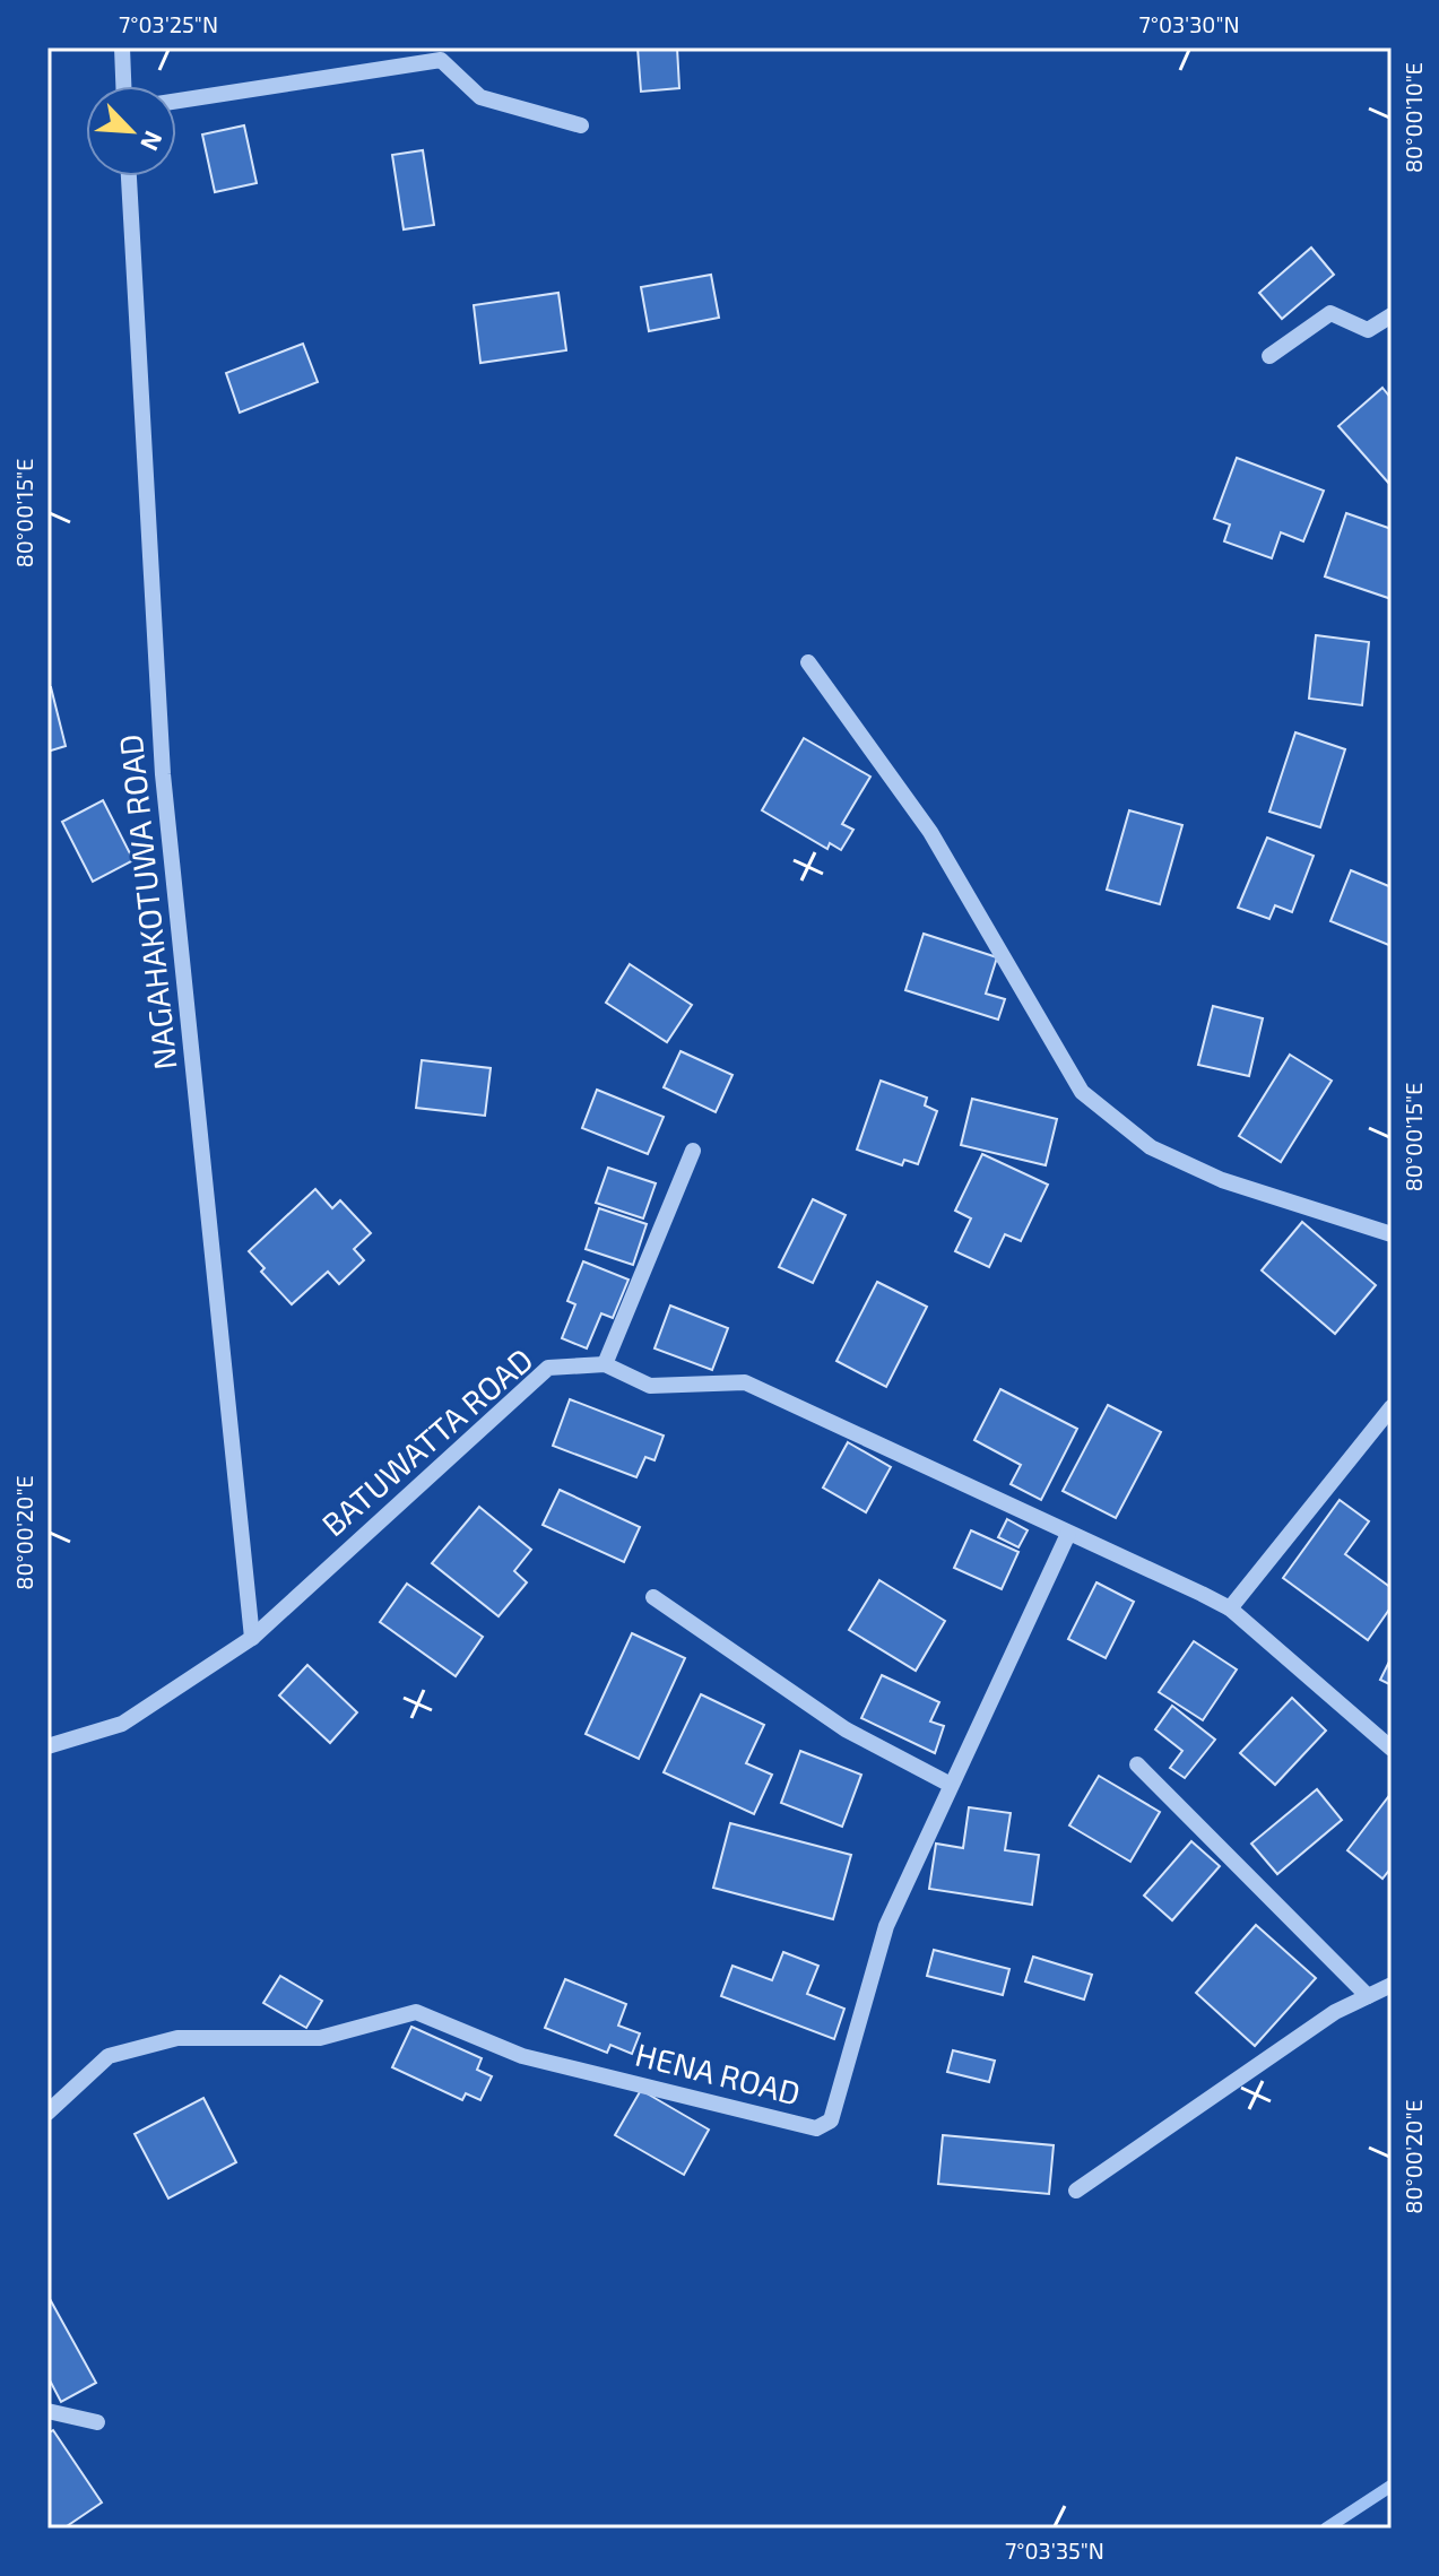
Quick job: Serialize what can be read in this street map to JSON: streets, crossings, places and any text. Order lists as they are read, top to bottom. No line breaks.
{"streets":{"street":["NAGAHAKOTUWA ROAD","BATUWATTA ROAD","HENA ROAD"]},"crossings":[["NAGAHAKOTUWA ROAD","BATUWATTA ROAD"],["BATUWATTA ROAD","HENA ROAD"]],"north":"bottom right","coordinates":["7°03'25\"N","7°03'30\"N","80°00'10\"E","80°00'15\"E","80°00'20\"E","7°03'35\"N"]}
